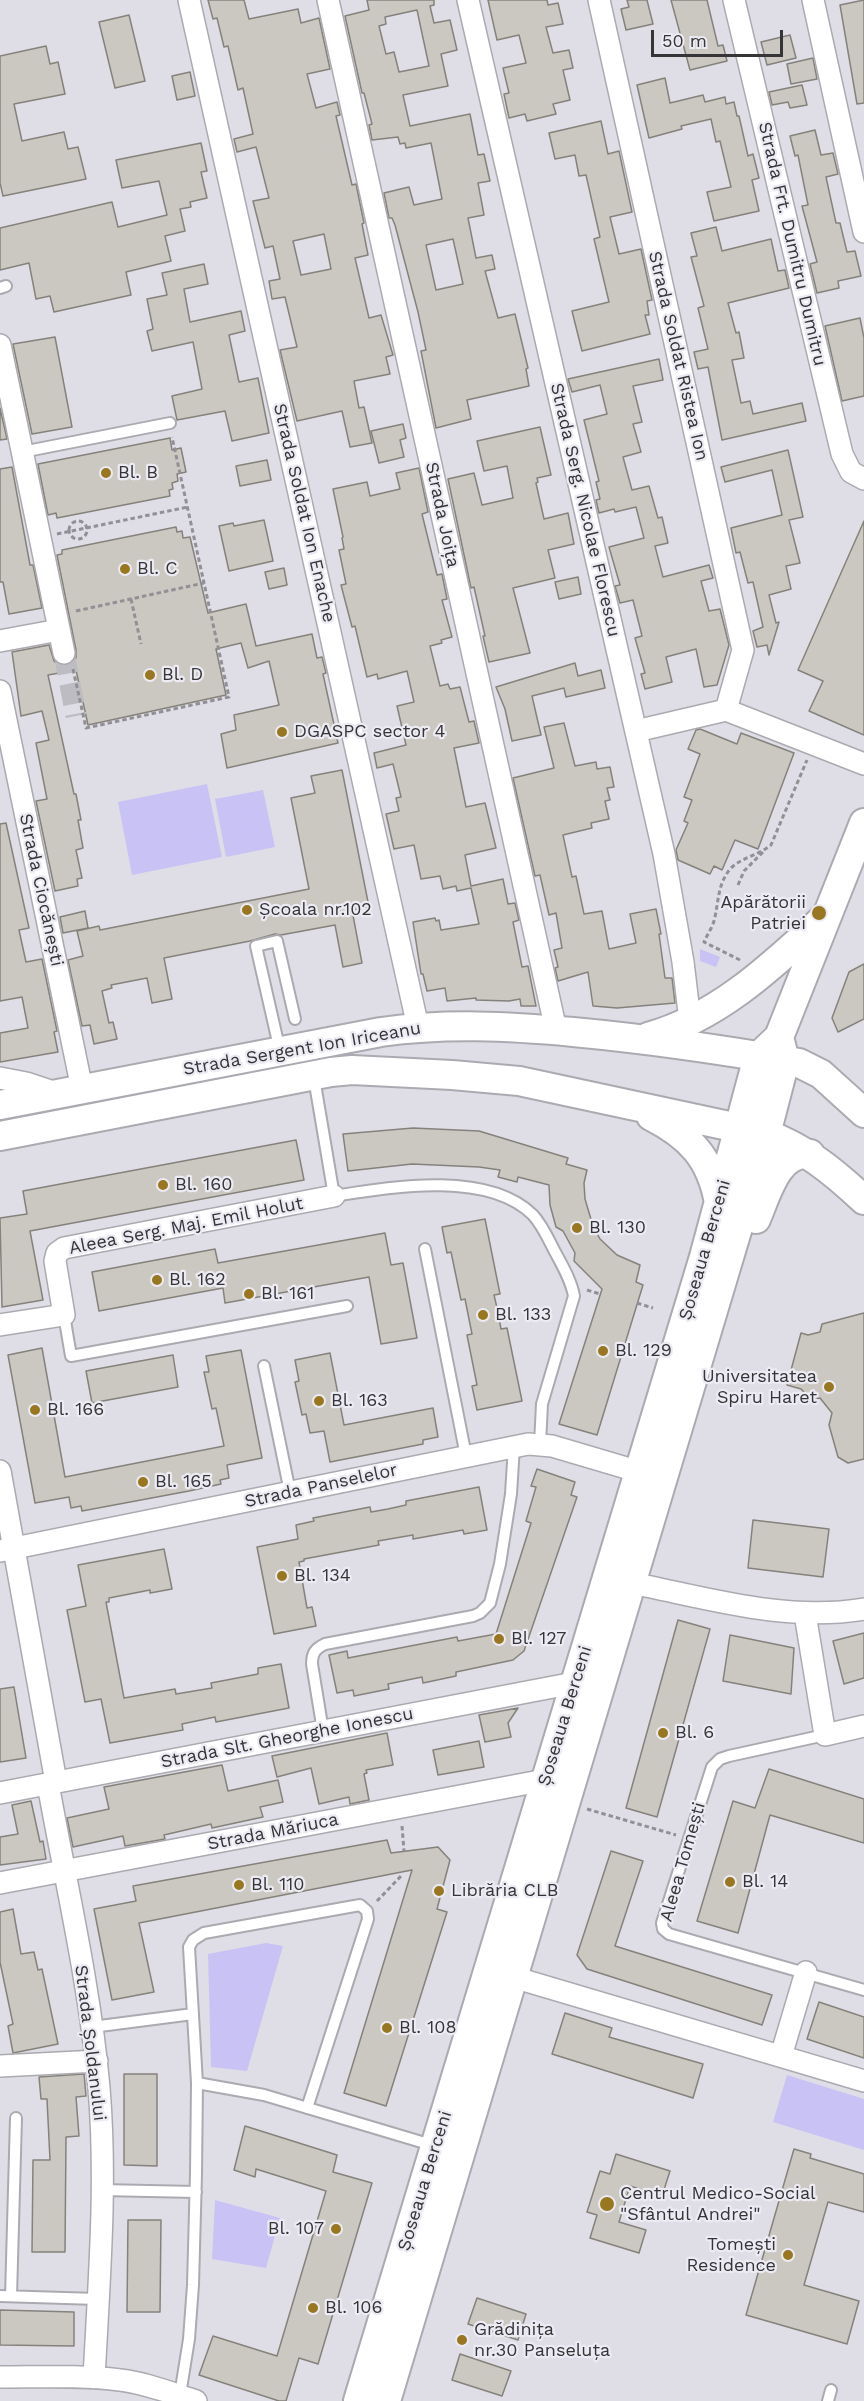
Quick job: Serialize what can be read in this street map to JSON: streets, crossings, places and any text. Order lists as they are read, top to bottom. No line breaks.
{"streets":{"main road":["Strada Sergent Ion Iriceanu","Șoseaua Berceni"],"street":["Strada Frt. Dumitru Dumitru","Strada Soldat Ristea Ion","Strada Serg. Nicolae Florescu","Strada Soldat Ion Enache","Strada Joița","Strada Ciocănești","Aleea Serg. Maj. Emil Holut","Strada Panselelor","Strada Slt. Gheorghe Ionescu","Strada Măriuca","Strada Șoldanului"],"lane":["Aleea Tomești"]},"crossings":[["Strada Soldat Ion Enache","Strada Sergent Ion Iriceanu"],["Strada Joița","Strada Sergent Ion Iriceanu"],["Strada Ciocănești","Strada Sergent Ion Iriceanu"],["Strada Sergent Ion Iriceanu","Șoseaua Berceni"],["Șoseaua Berceni","Strada Panselelor"],["Șoseaua Berceni","Strada Slt. Gheorghe Ionescu"],["Șoseaua Berceni","Strada Măriuca"],["Strada Panselelor","Strada Șoldanului"],["Strada Slt. Gheorghe Ionescu","Strada Șoldanului"],["Strada Măriuca","Strada Șoldanului"]],"places":["Bl. B","Bl. C","Bl. D","DGASPC sector 4","Școala nr.102","Apărătorii Patriei","Bl. 160","Bl. 130","Bl. 162","Bl. 161","Bl. 133","Bl. 129","Universitatea Spiru Haret","Bl. 163","Bl. 166","Bl. 165","Bl. 134","Bl. 127","Bl. 6","Bl. 14","Bl. 110","Librăria CLB","Bl. 108","Centrul Medico-Social \"Sfântul Andrei\"","Bl. 107","Tomești Residence","Bl. 106","Grădinița nr.30 Panseluța"],"scale_bar":"50 m"}
